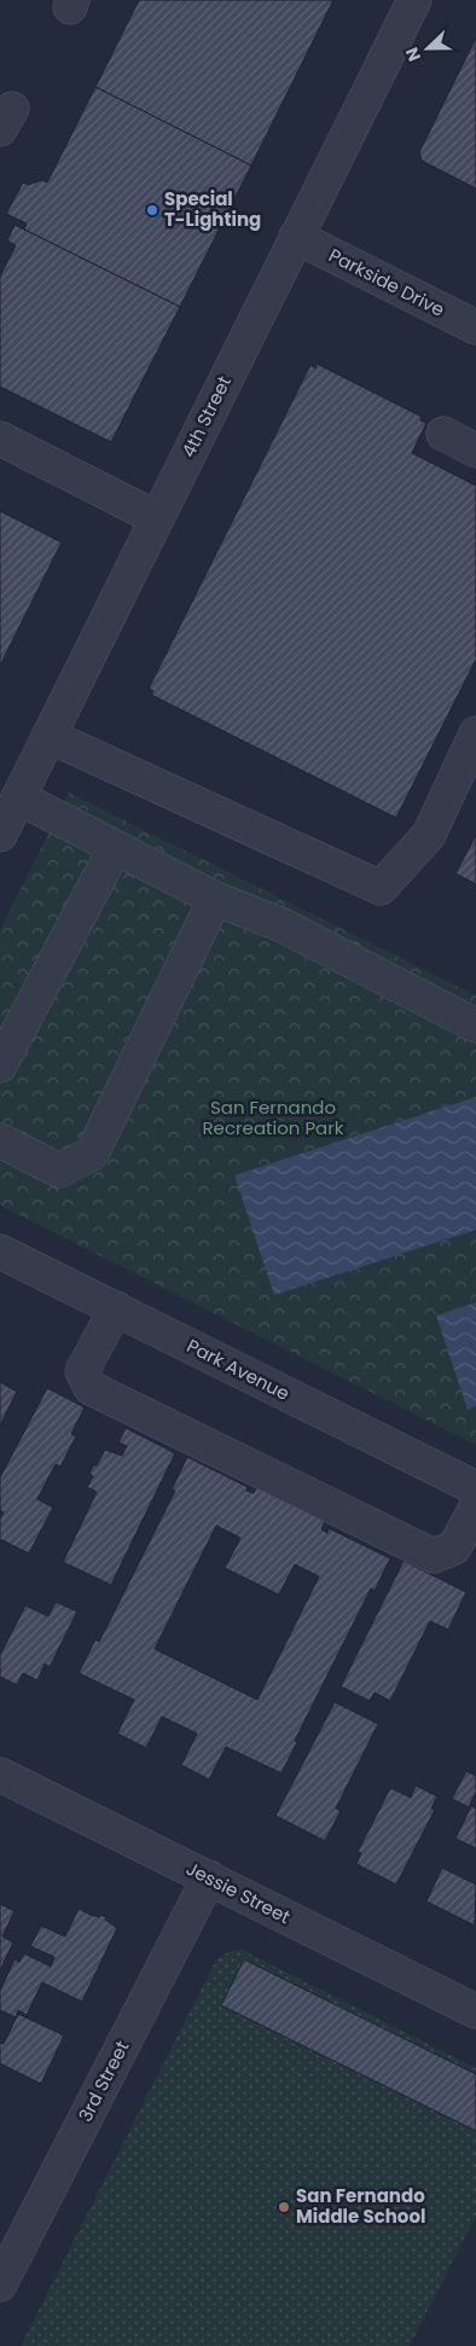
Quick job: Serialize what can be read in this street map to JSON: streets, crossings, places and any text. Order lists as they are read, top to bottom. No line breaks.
{"streets":{"street":["Parkside Drive","4th Street","Park Avenue","Jessie Street","3rd Street"]},"crossings":[["Parkside Drive","4th Street"],["Jessie Street","3rd Street"]],"parks":["San Fernando Recreation Park"],"places":["Special T-Lighting","San Fernando Middle School"],"north":"left"}
